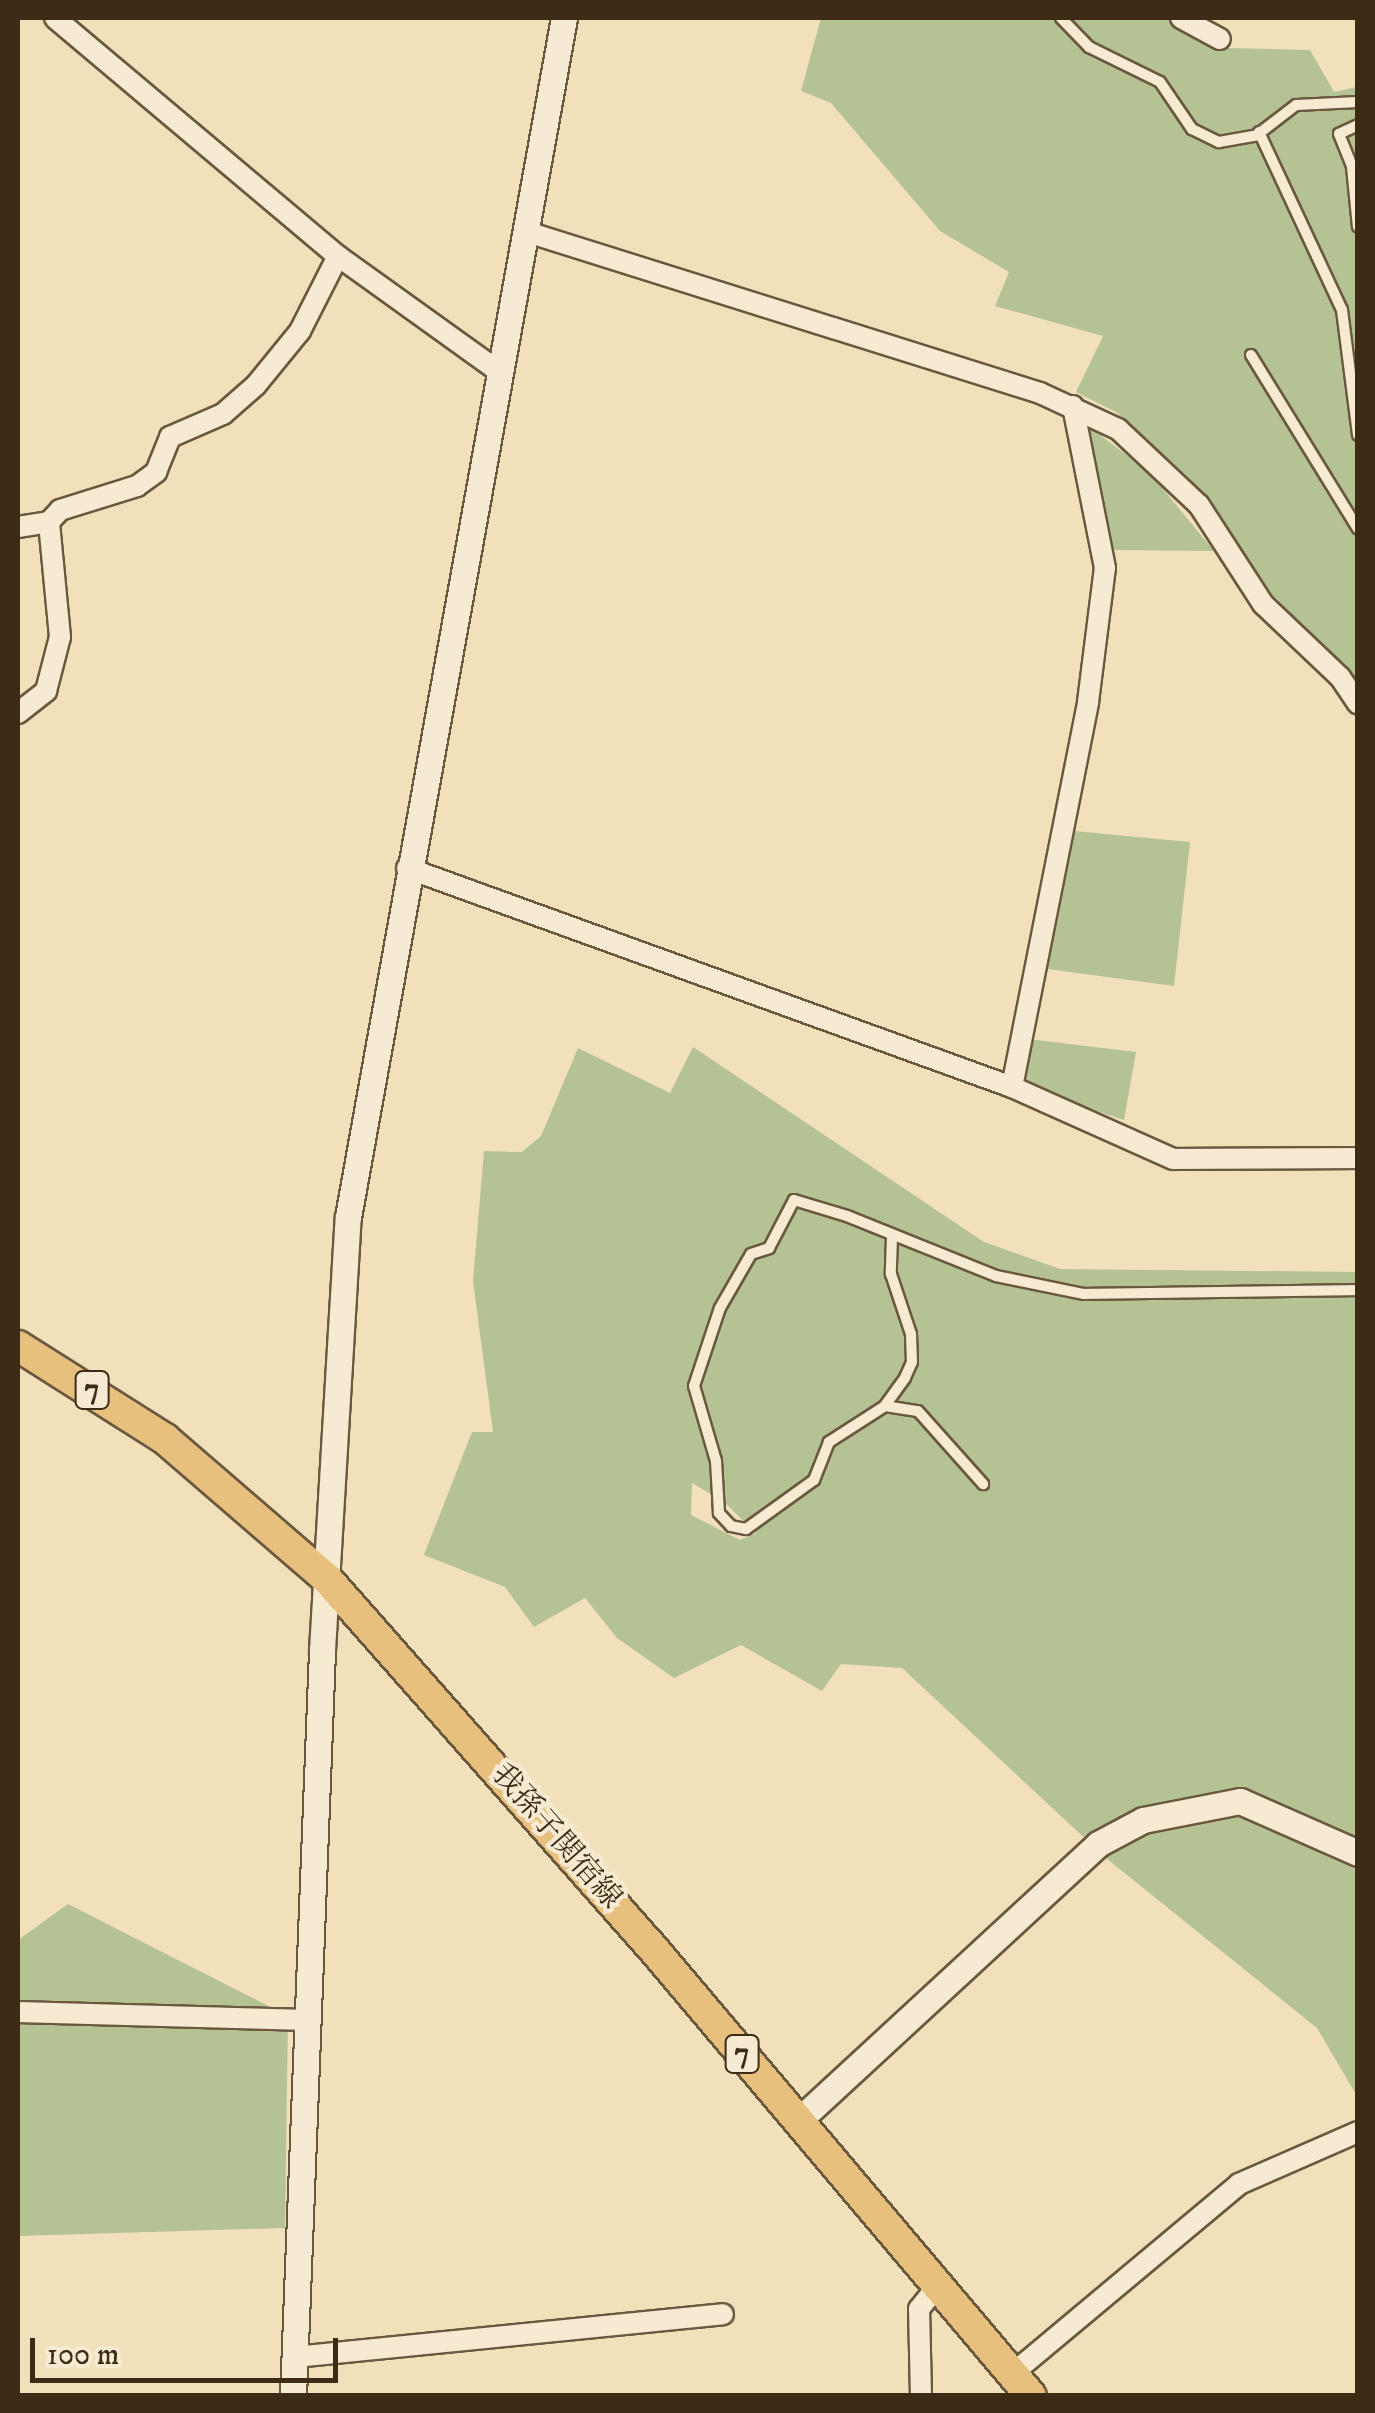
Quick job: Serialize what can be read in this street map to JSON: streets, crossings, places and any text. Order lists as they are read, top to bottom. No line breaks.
{"streets":{"main road":["7","我孫子関宿線"]},"scale_bar":"100 m"}
